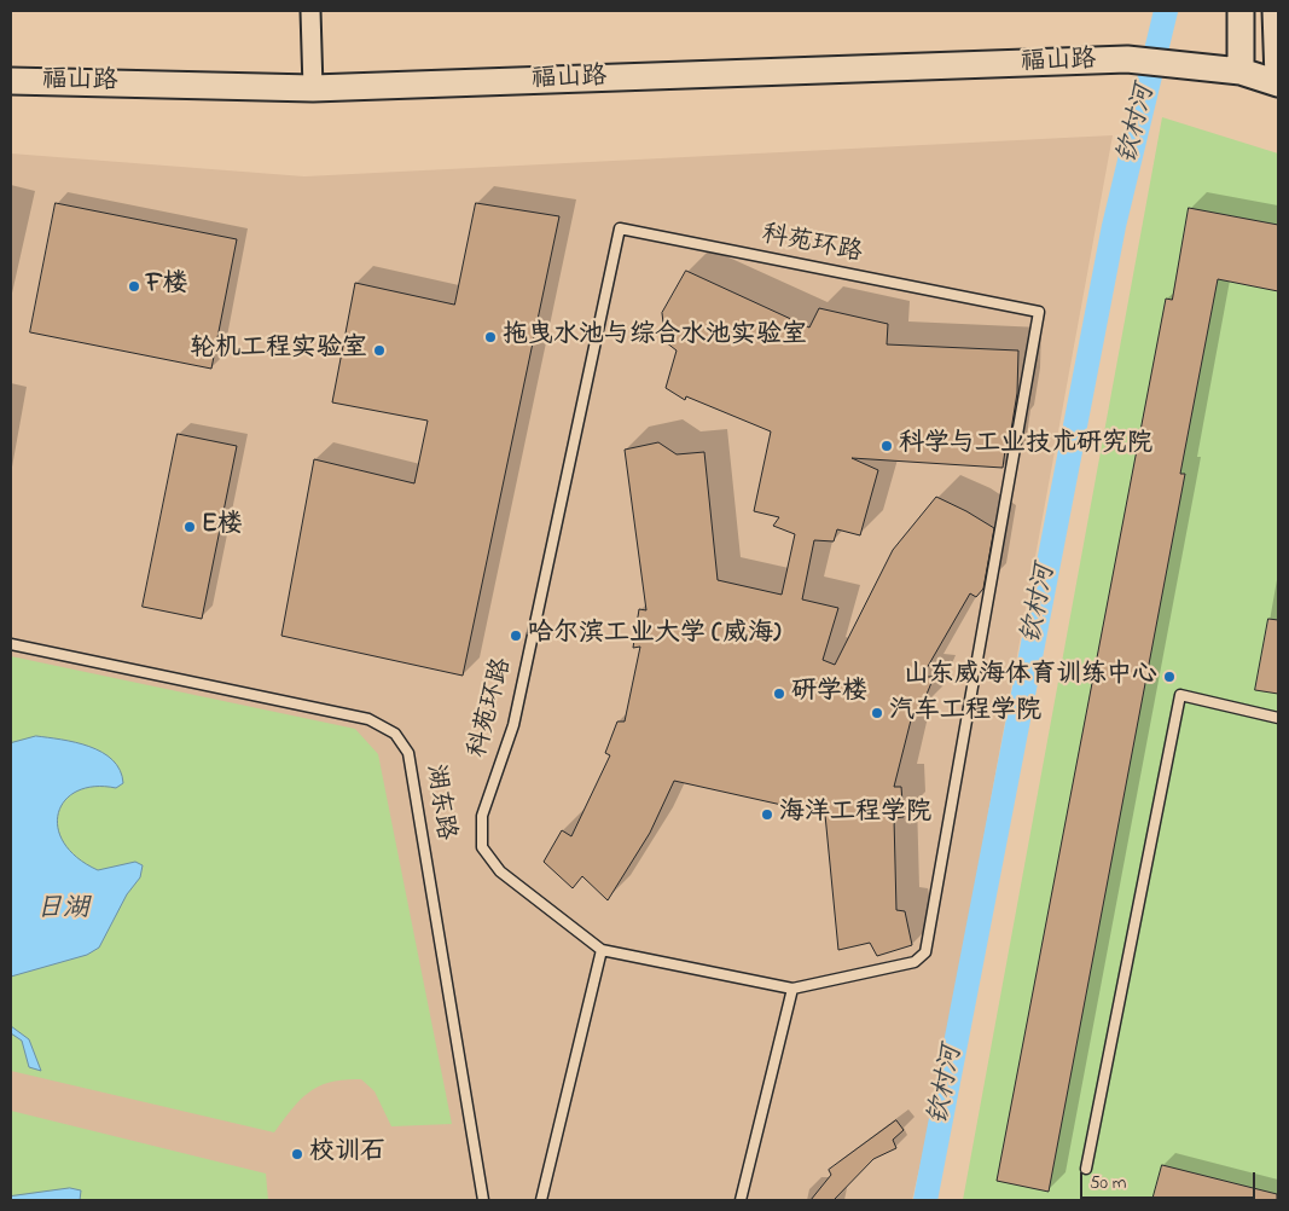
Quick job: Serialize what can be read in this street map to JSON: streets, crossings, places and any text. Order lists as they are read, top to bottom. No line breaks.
{"streets":{"main road":["福山路"],"lane":["科苑环路","湖东路"]},"water":["钦村河","日湖"],"places":["F楼","拖曳水池与综合水池实验室","轮机工程实验室","科学与工业技术研究院","E楼","哈尔滨工业大学 (威海)","山东威海体育训练中心","研学楼","汽车工程学院","海洋工程学院","校训石"],"scale_bar":"50 m"}
